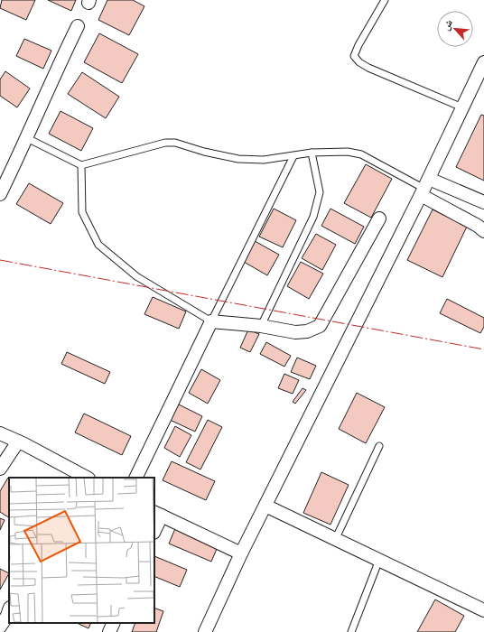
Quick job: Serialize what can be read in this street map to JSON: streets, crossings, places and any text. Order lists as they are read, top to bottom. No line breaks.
{"north":"top left"}
